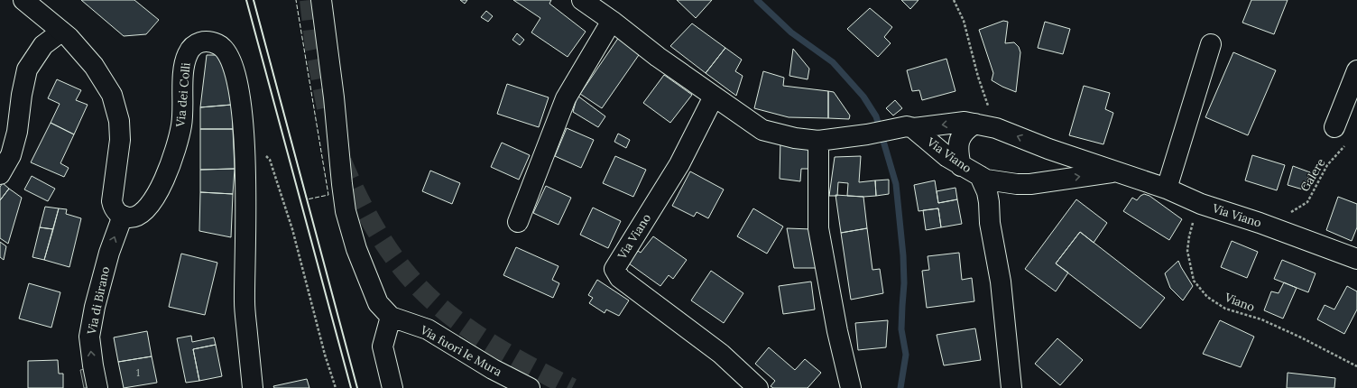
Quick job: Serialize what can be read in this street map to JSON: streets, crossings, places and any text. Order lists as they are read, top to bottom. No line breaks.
{"streets":{"street":["Via dei Colli","Via Viano","Via di Birano","Via fuori le Mura"],"path":["Galere","Viano"]},"crossings":[["Via dei Colli","Via di Birano"],["Via Viano","Galere"],["Via Viano","Viano"]],"one_way":["Via di Birano"],"house_numbers":["1"]}
